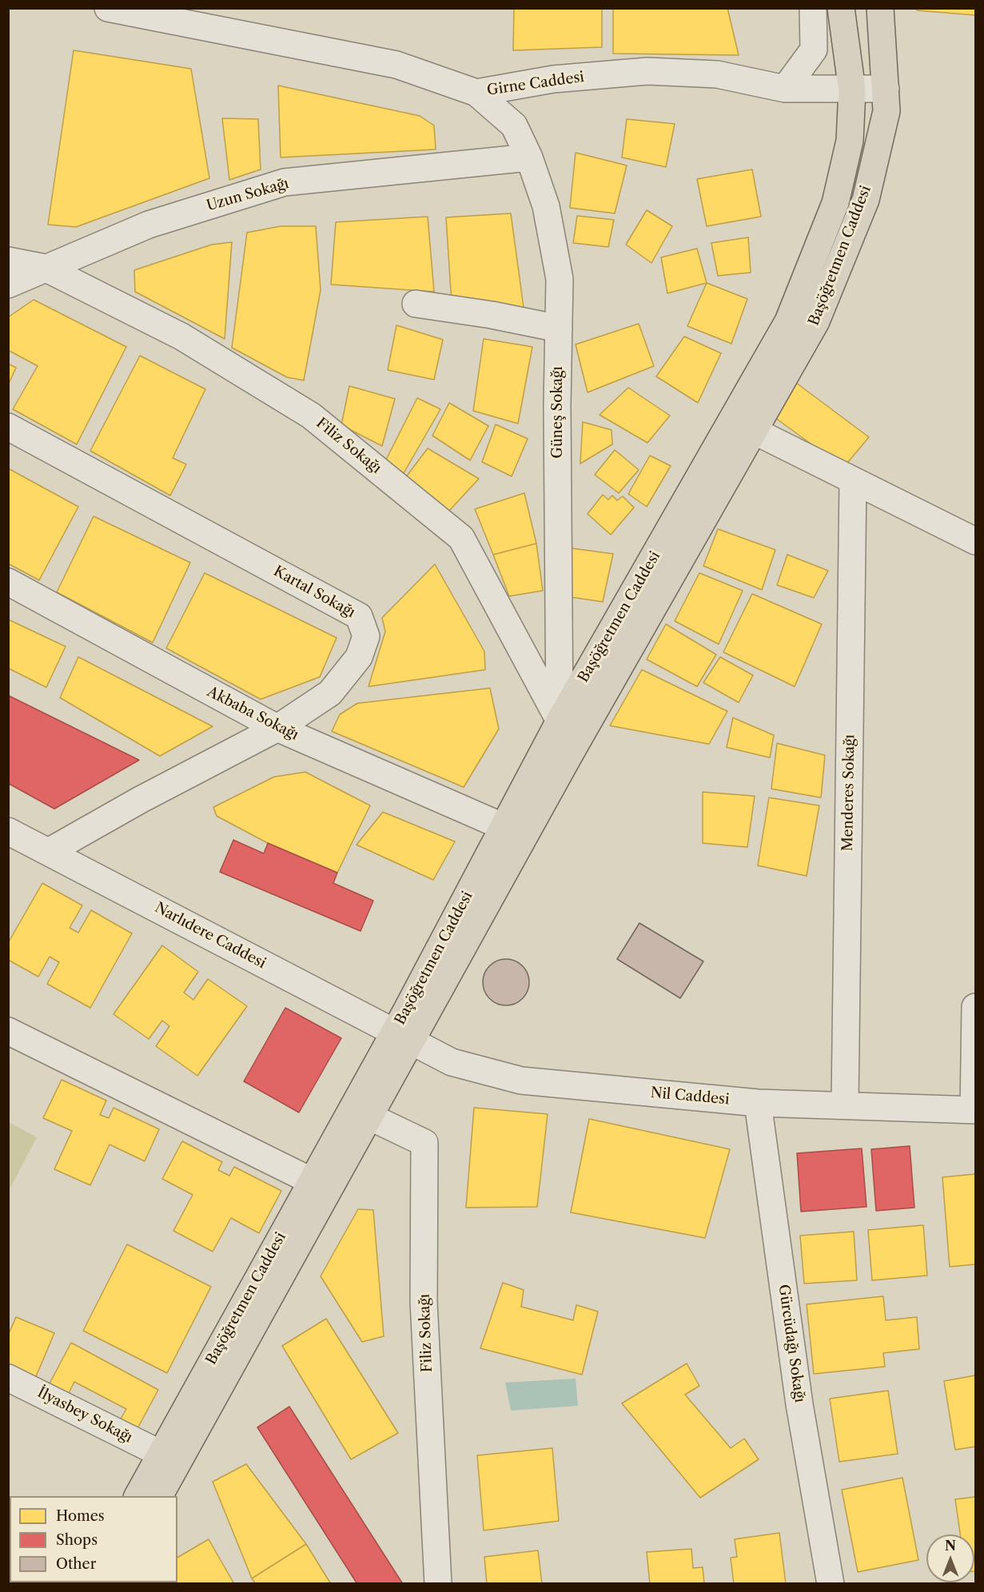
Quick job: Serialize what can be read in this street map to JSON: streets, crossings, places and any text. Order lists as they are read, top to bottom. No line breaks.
{"streets":{"main road":["Başöğretmen Caddesi"],"street":["Girne Caddesi","Uzun Sokağı","Güneş Sokağı","Filiz Sokağı","Kartal Sokağı","Akbaba Sokağı","Menderes Sokağı","Narlıdere Caddesi","Nil Caddesi","Gürcüdağı Sokağı","İlyasbey Sokağı"]},"crossings":[["Girne Caddesi","Başöğretmen Caddesi"],["Girne Caddesi","Güneş Sokağı"],["Uzun Sokağı","Güneş Sokağı"],["Uzun Sokağı","Filiz Sokağı"],["Başöğretmen Caddesi","Güneş Sokağı"],["Başöğretmen Caddesi","Filiz Sokağı"],["Başöğretmen Caddesi","Akbaba Sokağı"],["Başöğretmen Caddesi","Narlıdere Caddesi"],["Başöğretmen Caddesi","Nil Caddesi"],["Başöğretmen Caddesi","İlyasbey Sokağı"],["Güneş Sokağı","Filiz Sokağı"],["Kartal Sokağı","Akbaba Sokağı"],["Kartal Sokağı","Narlıdere Caddesi"],["Menderes Sokağı","Nil Caddesi"],["Narlıdere Caddesi","Nil Caddesi"],["Nil Caddesi","Gürcüdağı Sokağı"]],"legend":["Homes","Shops","Other"],"north":"top"}
